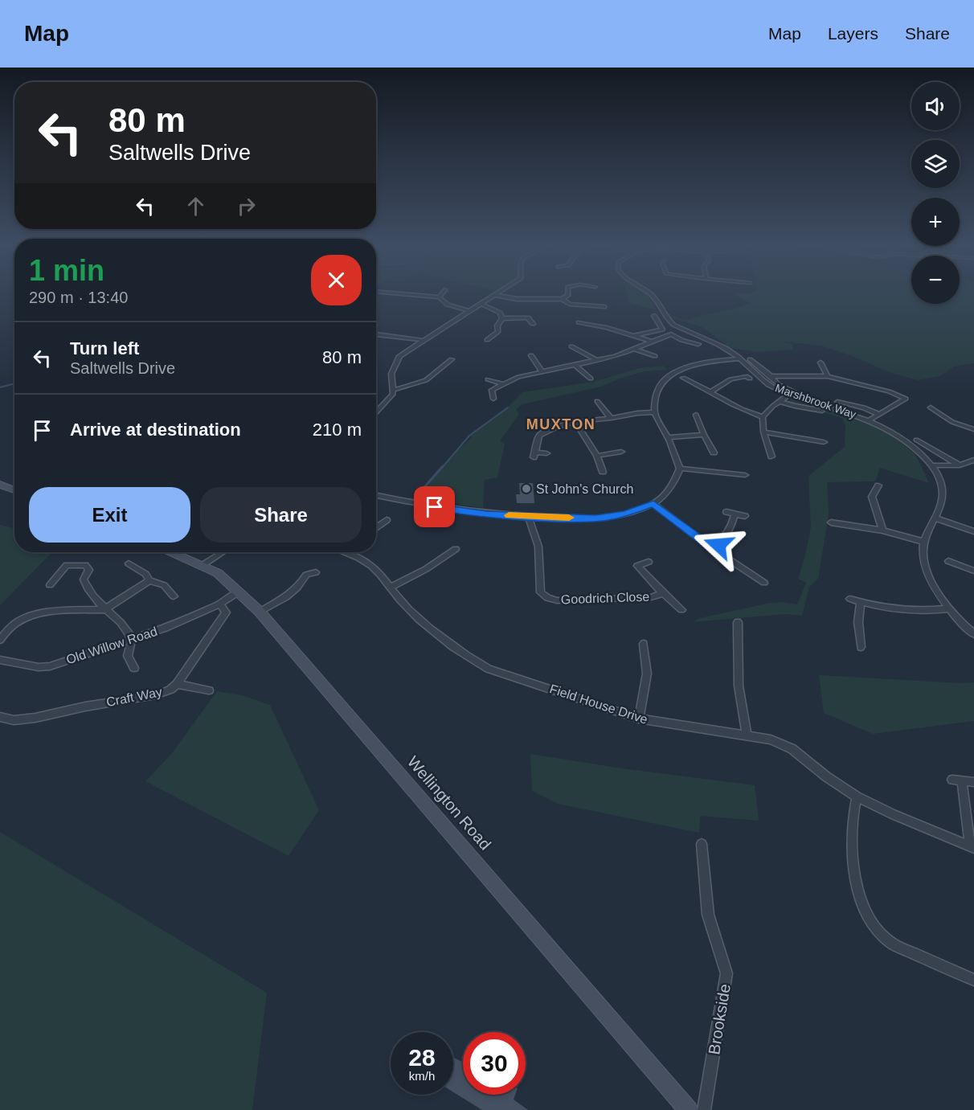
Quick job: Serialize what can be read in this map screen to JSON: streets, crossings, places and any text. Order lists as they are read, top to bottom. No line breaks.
{"streets":{"street":["Marshbrook Way","Goodrich Close","Old Willow Road","Craft Way","Field House Drive","Wellington Road","Brookside"]},"crossings":[["Old Willow Road","Craft Way"]],"districts":["MUXTON"],"places":["St John's Church"],"page":{"header":"Map","nav":["Map","Layers","Share"],"map_buttons":["+","−"],"turn":["80 m","Saltwells Drive"],"heading":["1 min","290 m · 13:40"],"list":[{"name":"Turn left","note":"Saltwells Drive","value":"80 m"},{"name":"Arrive at destination","value":"210 m"}],"buttons":["Exit","Share"],"speed":"28 km/h","limit":"30"}}
